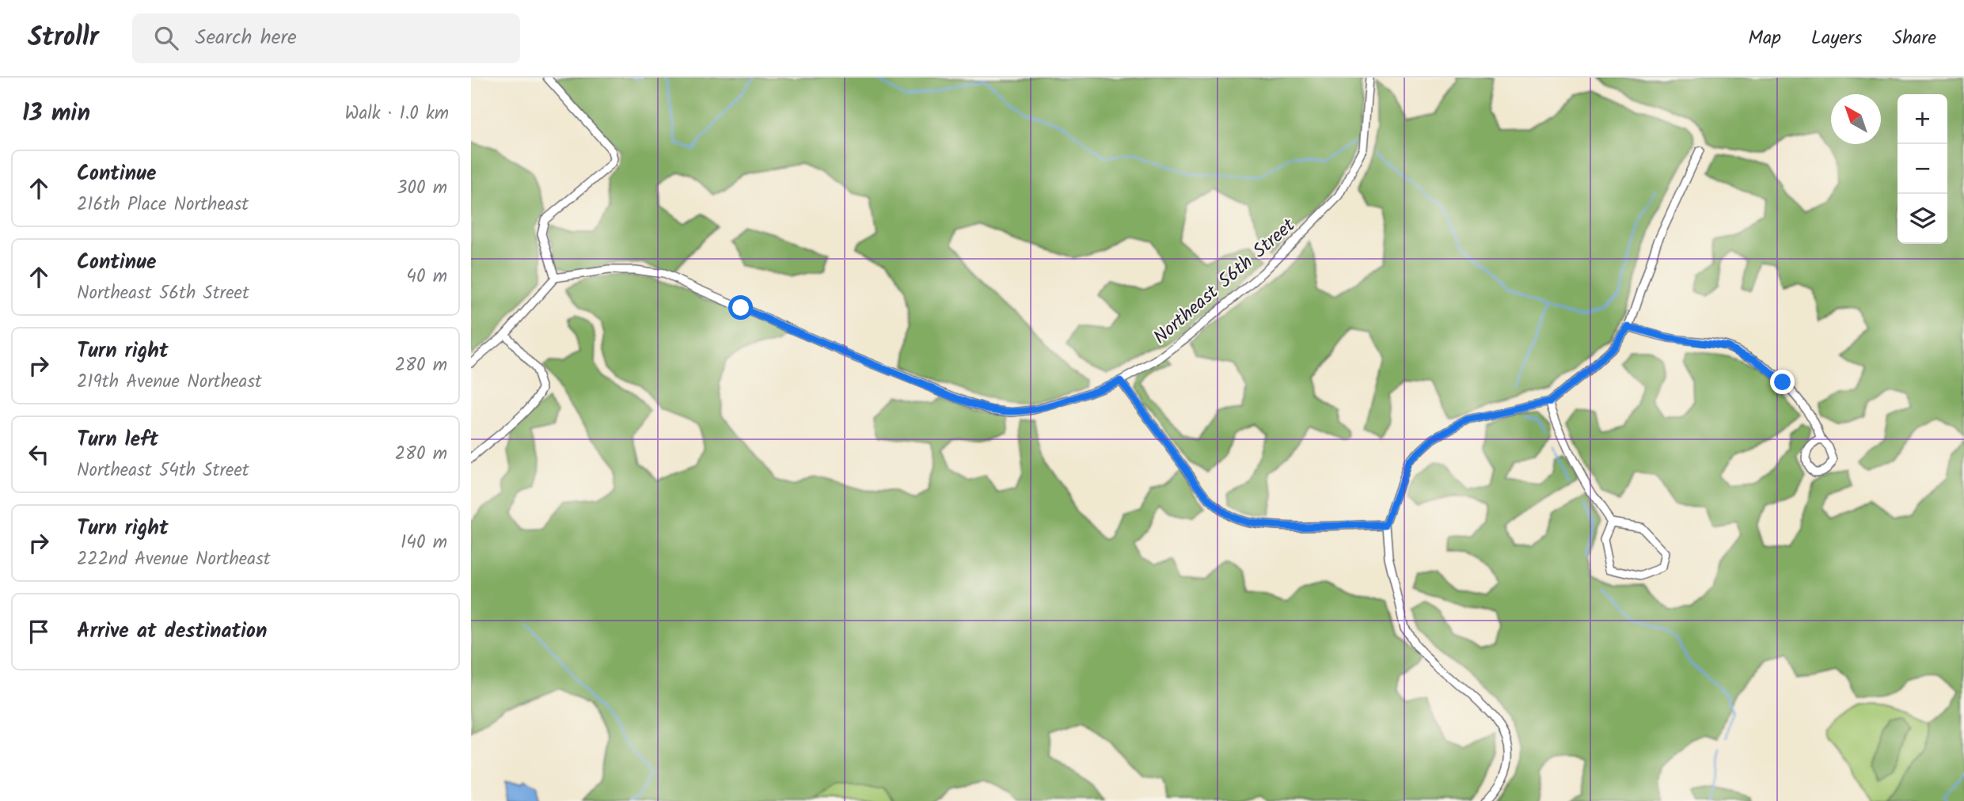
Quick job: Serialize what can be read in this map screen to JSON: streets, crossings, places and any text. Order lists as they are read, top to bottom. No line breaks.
{"streets":{"street":["Northeast 56th Street"]},"north":"top left","page":{"header":"Strollr","search":"Search here","nav":["Map","Layers","Share"],"heading":["13 min","Walk · 1.0 km"],"map_buttons":["+","−"],"list":[["Continue","216th Place Northeast","300 m"],["Continue","Northeast 56th Street","40 m"],["Turn right","219th Avenue Northeast","280 m"],["Turn left","Northeast 54th Street","280 m"],["Turn right","222nd Avenue Northeast","140 m"],"Arrive at destination"]}}
